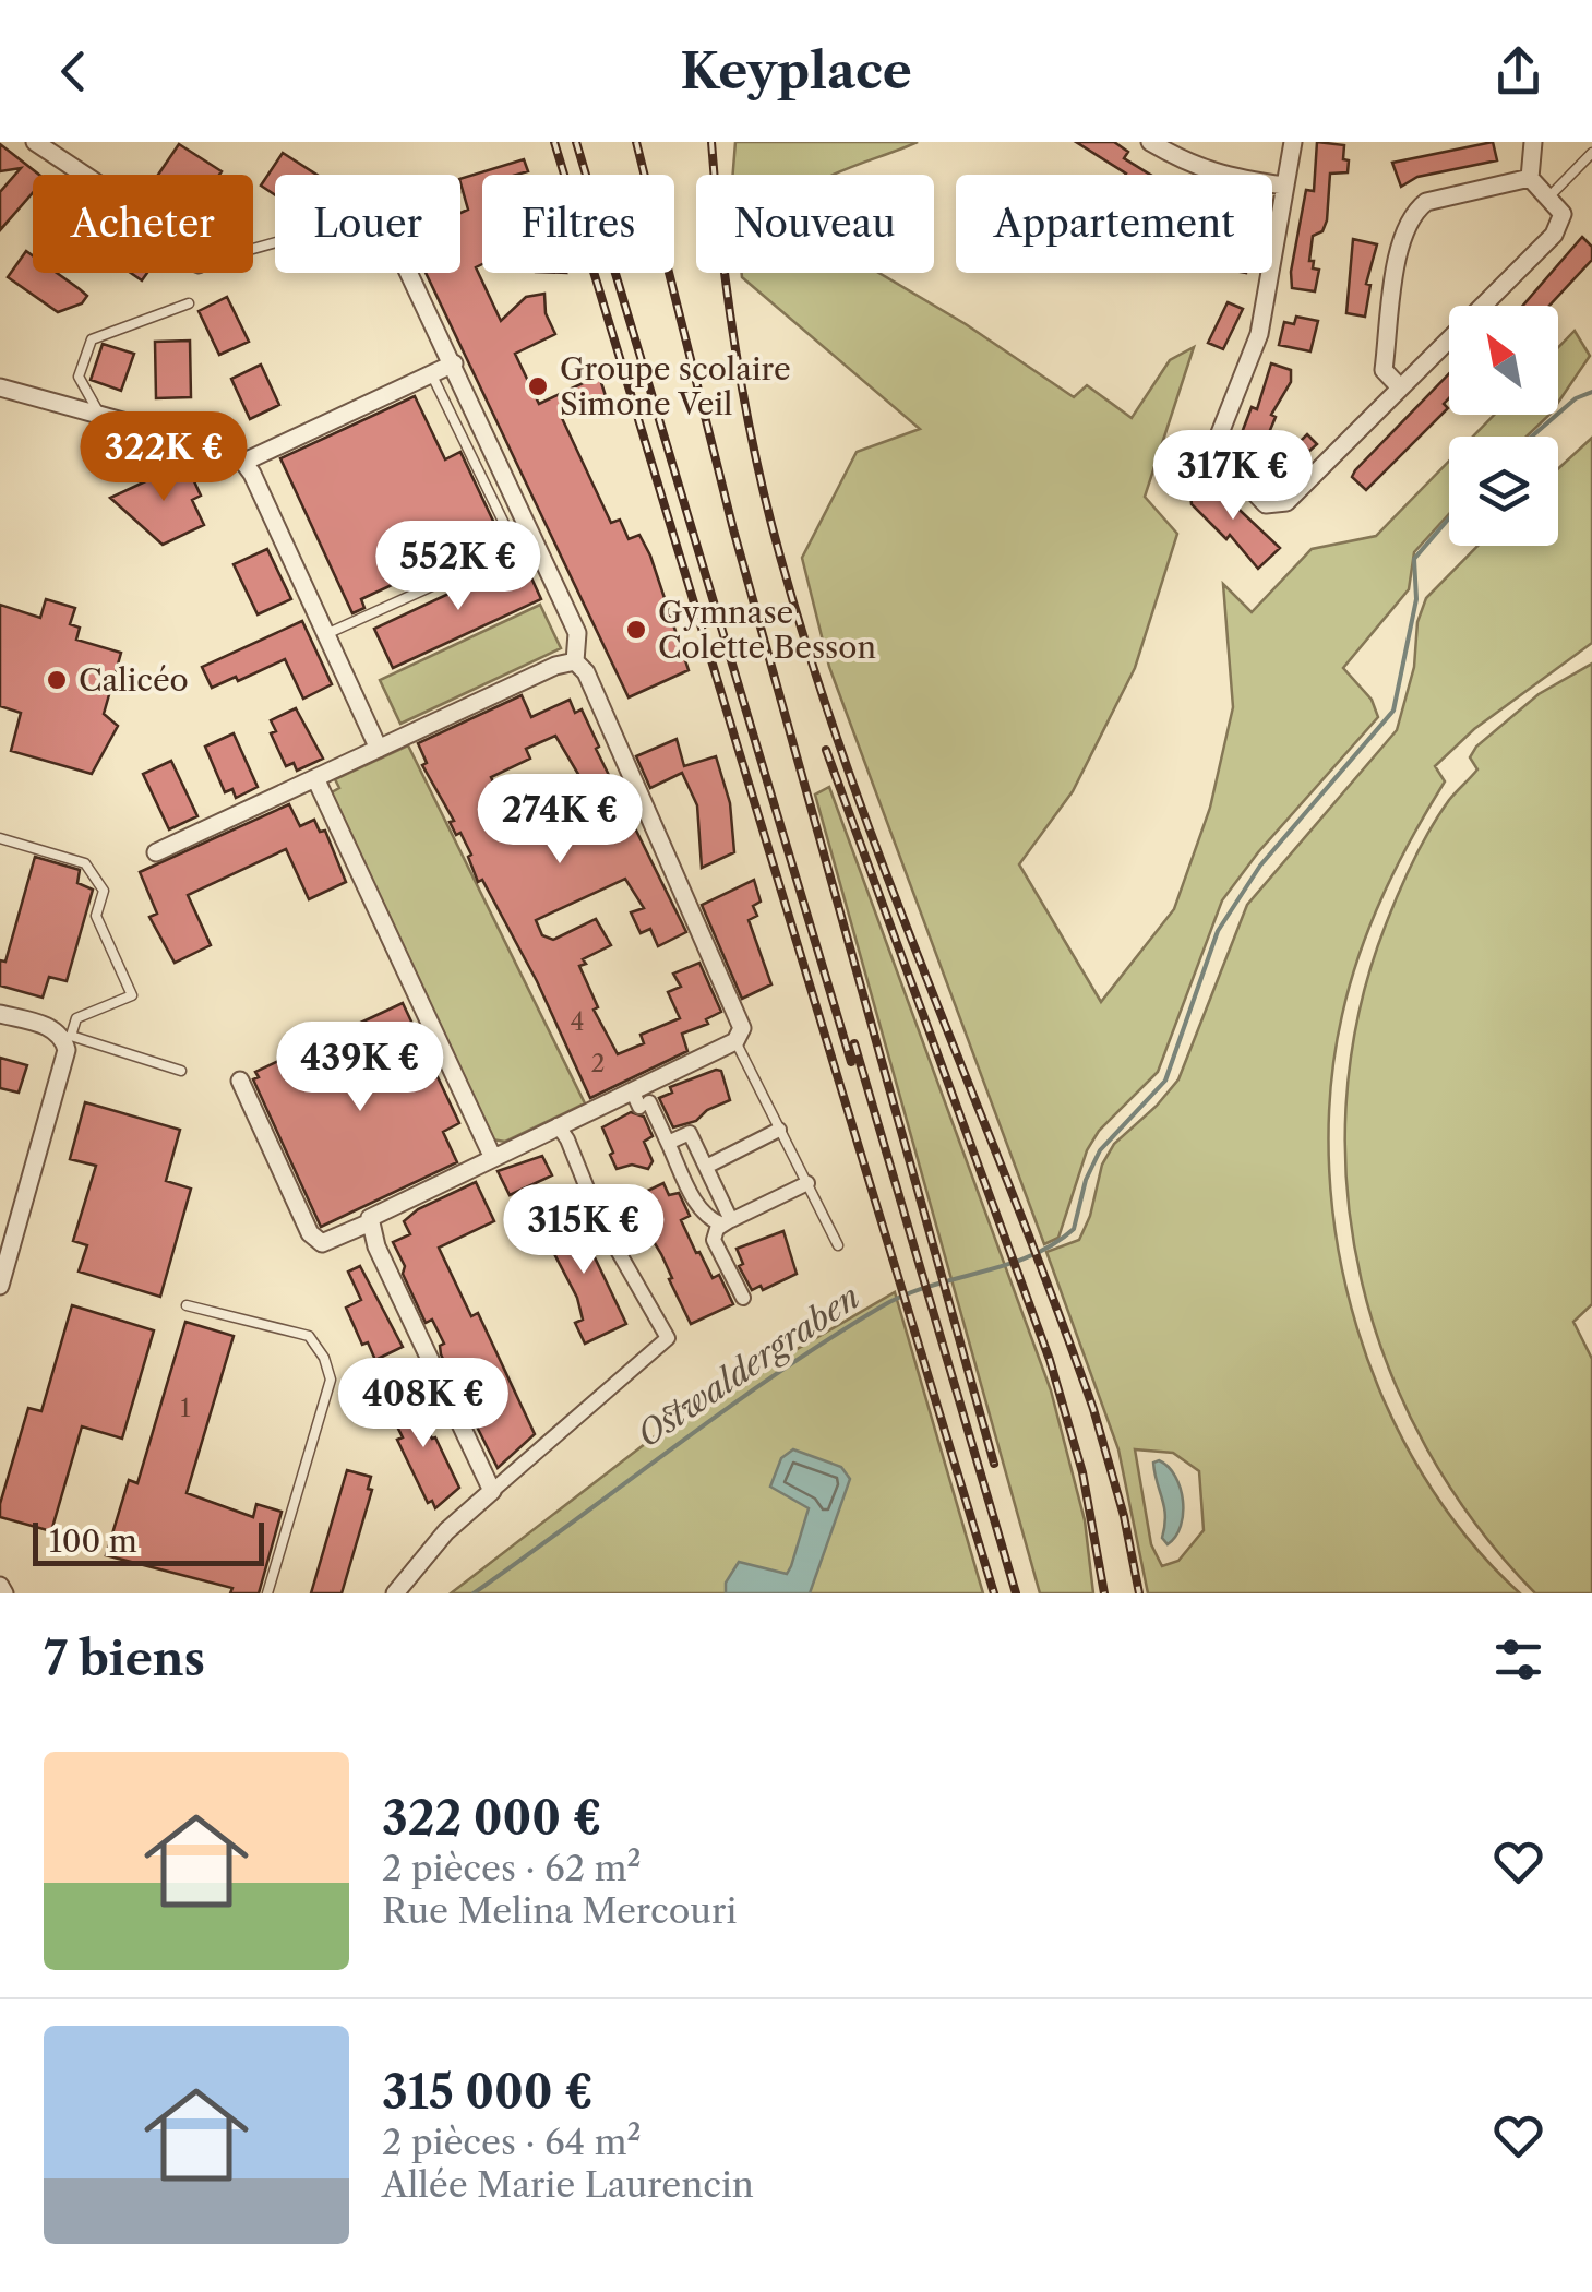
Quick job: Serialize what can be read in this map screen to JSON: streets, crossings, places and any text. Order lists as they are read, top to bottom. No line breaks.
{"water":["Ostwaldergraben"],"places":["Groupe scolaire Simone Veil","Gymnase Colette Besson","Calicéo"],"house_numbers":["4","2","1"],"scale_bar":"100 m","north":"top left","page":{"header":"Keyplace","chip":["Acheter","Louer","Filtres","Nouveau","Appartement"],"price":["322K €","317K €","552K €","274K €","439K €","315K €","408K €"],"scale":"100 m","heading":"7 biens","list":[{"name":"322 000 €","note":"2 pièces · 62 m² · Rue Melina Mercouri"},{"name":"315 000 €","note":"2 pièces · 64 m² · Allée Marie Laurencin"}]}}
